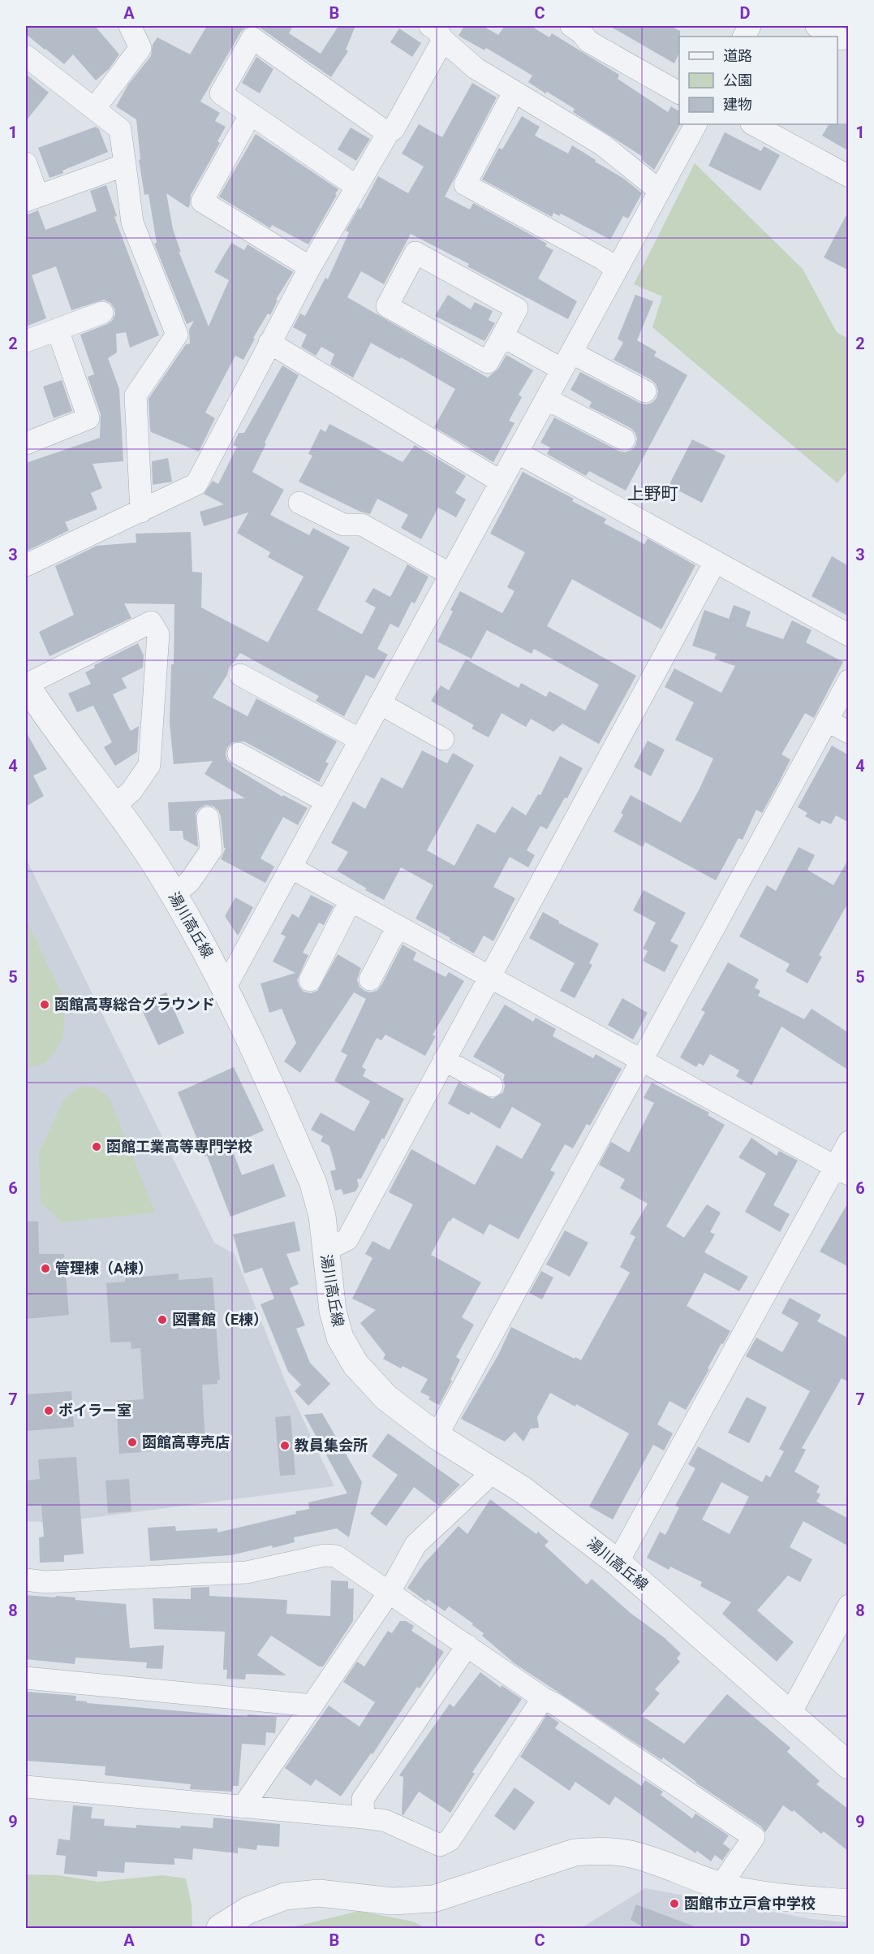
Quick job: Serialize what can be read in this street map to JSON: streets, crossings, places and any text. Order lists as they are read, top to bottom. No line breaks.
{"streets":{"street":["湯川高丘線"]},"districts":["上野町"],"places":["函館高専総合グラウンド","函館工業高等専門学校","管理棟（A棟）","図書館（E棟）","ボイラー室","函館高専売店","教員集会所","函館市立戸倉中学校"],"legend":["道路","公園","建物"],"grid":{"columns":["A","B","C","D"],"rows":["1","2","3","4","5","6","7","8","9"]}}
